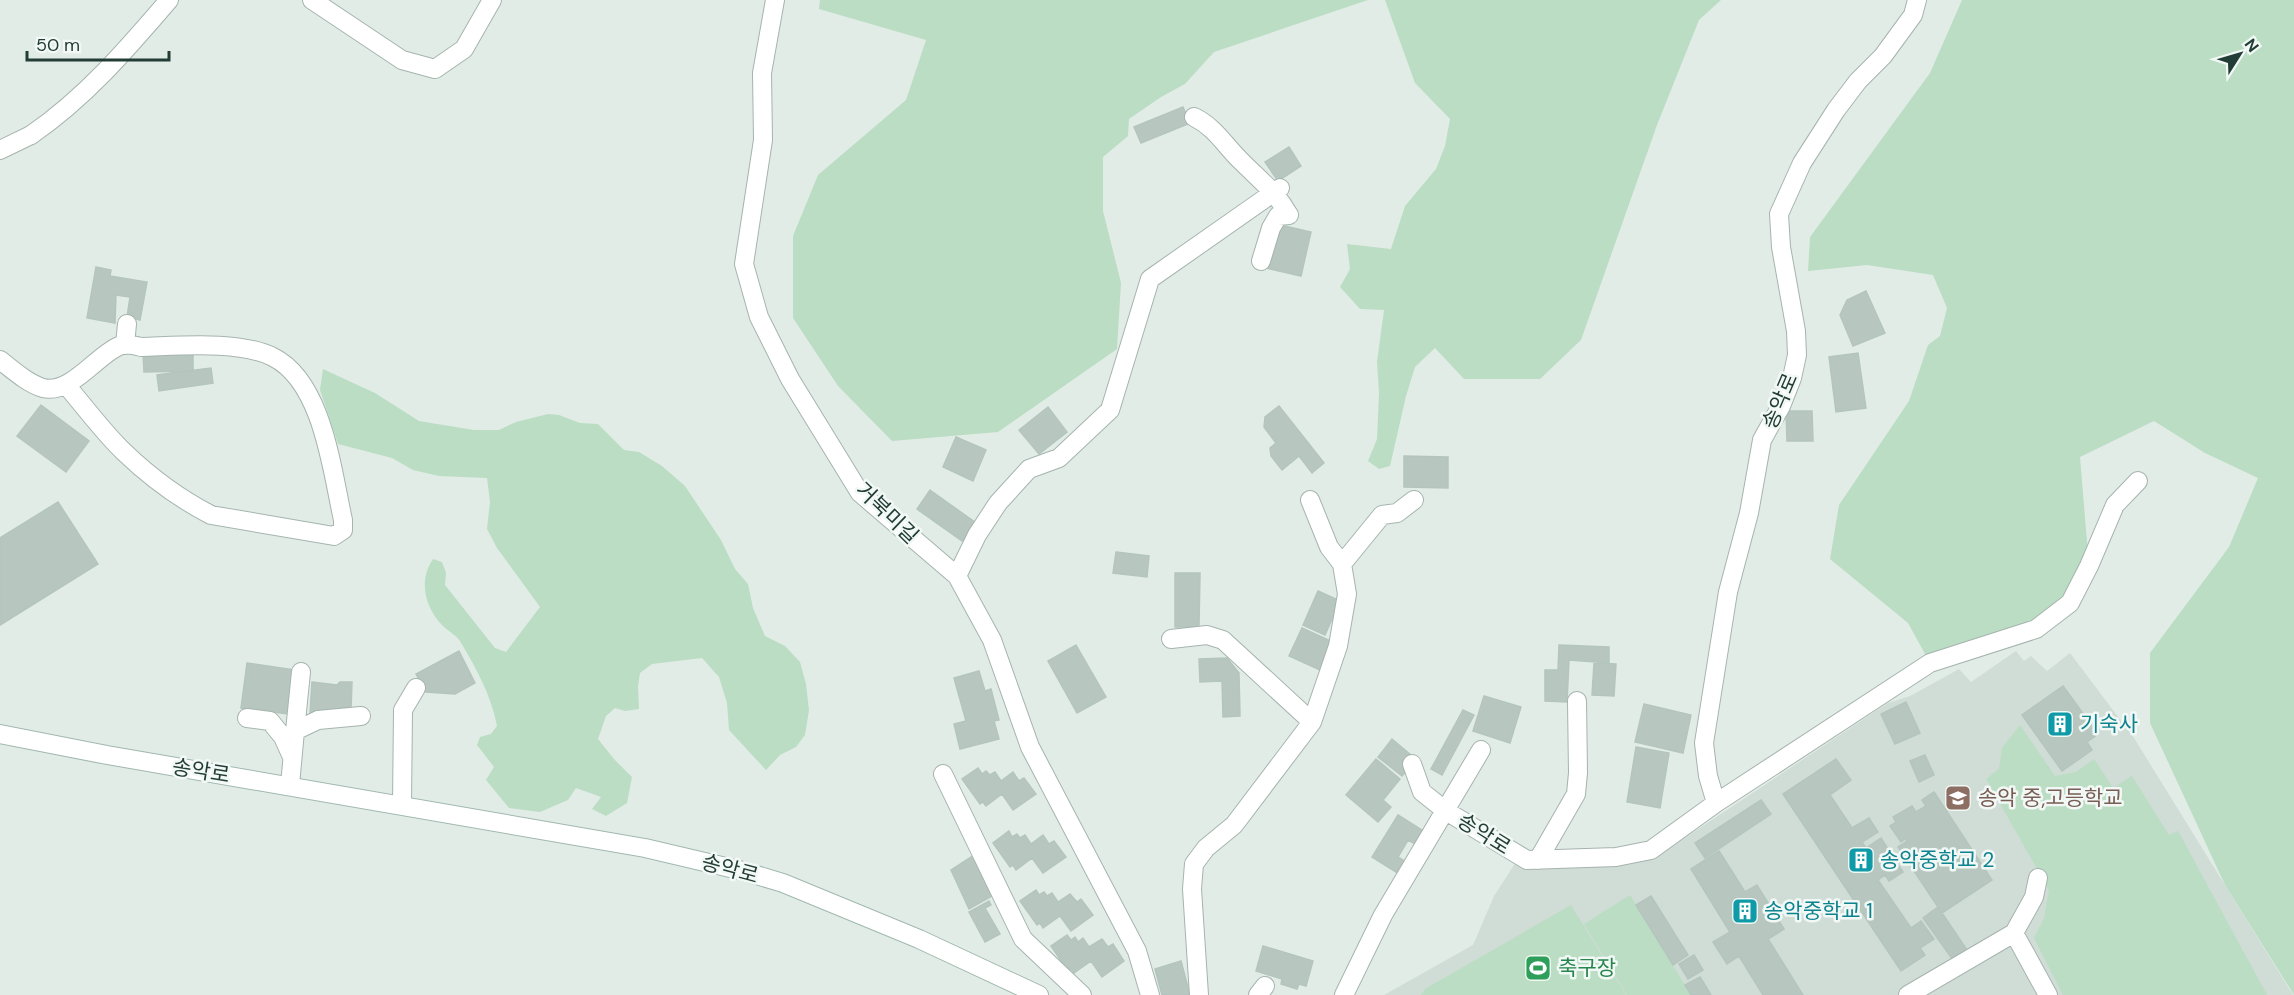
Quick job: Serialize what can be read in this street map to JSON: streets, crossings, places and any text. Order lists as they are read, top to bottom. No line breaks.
{"streets":{"street":["송악로","거북미길"]},"places":{"building":["기숙사","송악중학교 2","송악중학교 1"],"school or university":["송악 중,고등학교"],"sports":["축구장"]},"scale_bar":"50 m","north":"top right"}
